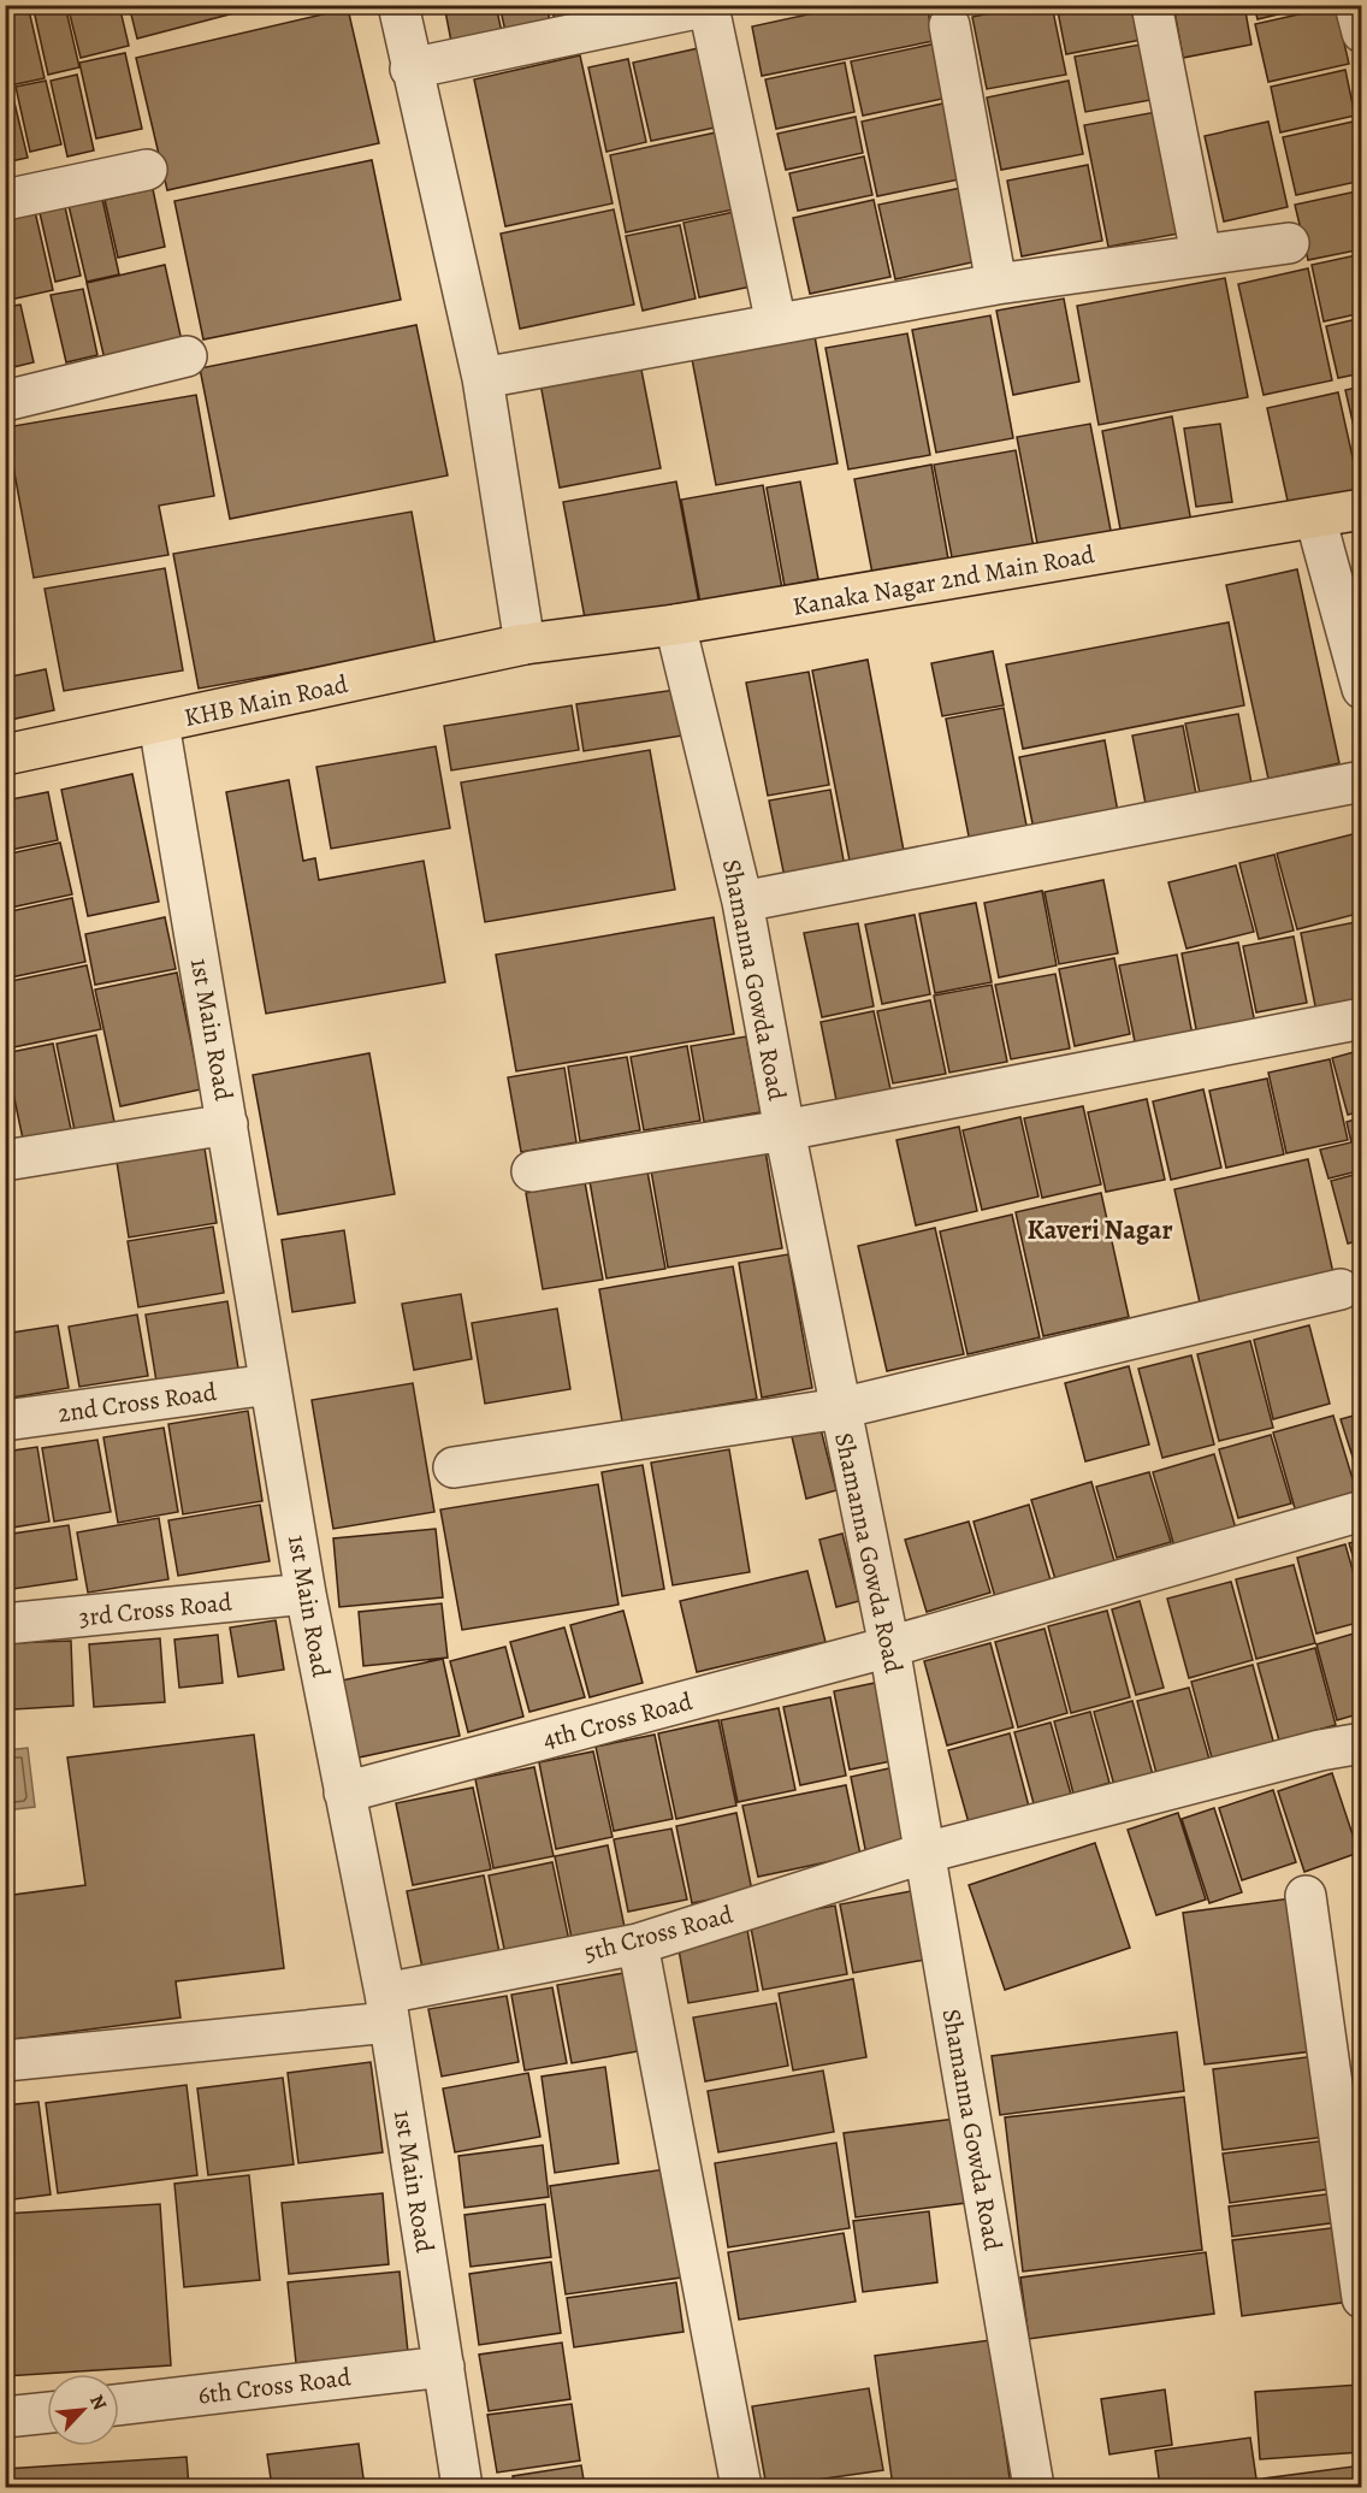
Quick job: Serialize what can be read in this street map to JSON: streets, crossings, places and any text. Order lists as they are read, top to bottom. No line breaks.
{"streets":{"main road":["Kanaka Nagar 2nd Main Road","KHB Main Road"],"street":["Shamanna Gowda Road","1st Main Road","2nd Cross Road","3rd Cross Road","4th Cross Road","5th Cross Road","6th Cross Road"]},"crossings":[["Kanaka Nagar 2nd Main Road","KHB Main Road"],["Kanaka Nagar 2nd Main Road","Shamanna Gowda Road"],["KHB Main Road","1st Main Road"],["Shamanna Gowda Road","4th Cross Road"],["Shamanna Gowda Road","5th Cross Road"],["1st Main Road","2nd Cross Road"],["1st Main Road","3rd Cross Road"],["1st Main Road","4th Cross Road"],["1st Main Road","5th Cross Road"],["1st Main Road","6th Cross Road"]],"districts":["Kaveri Nagar"],"north":"top right"}
